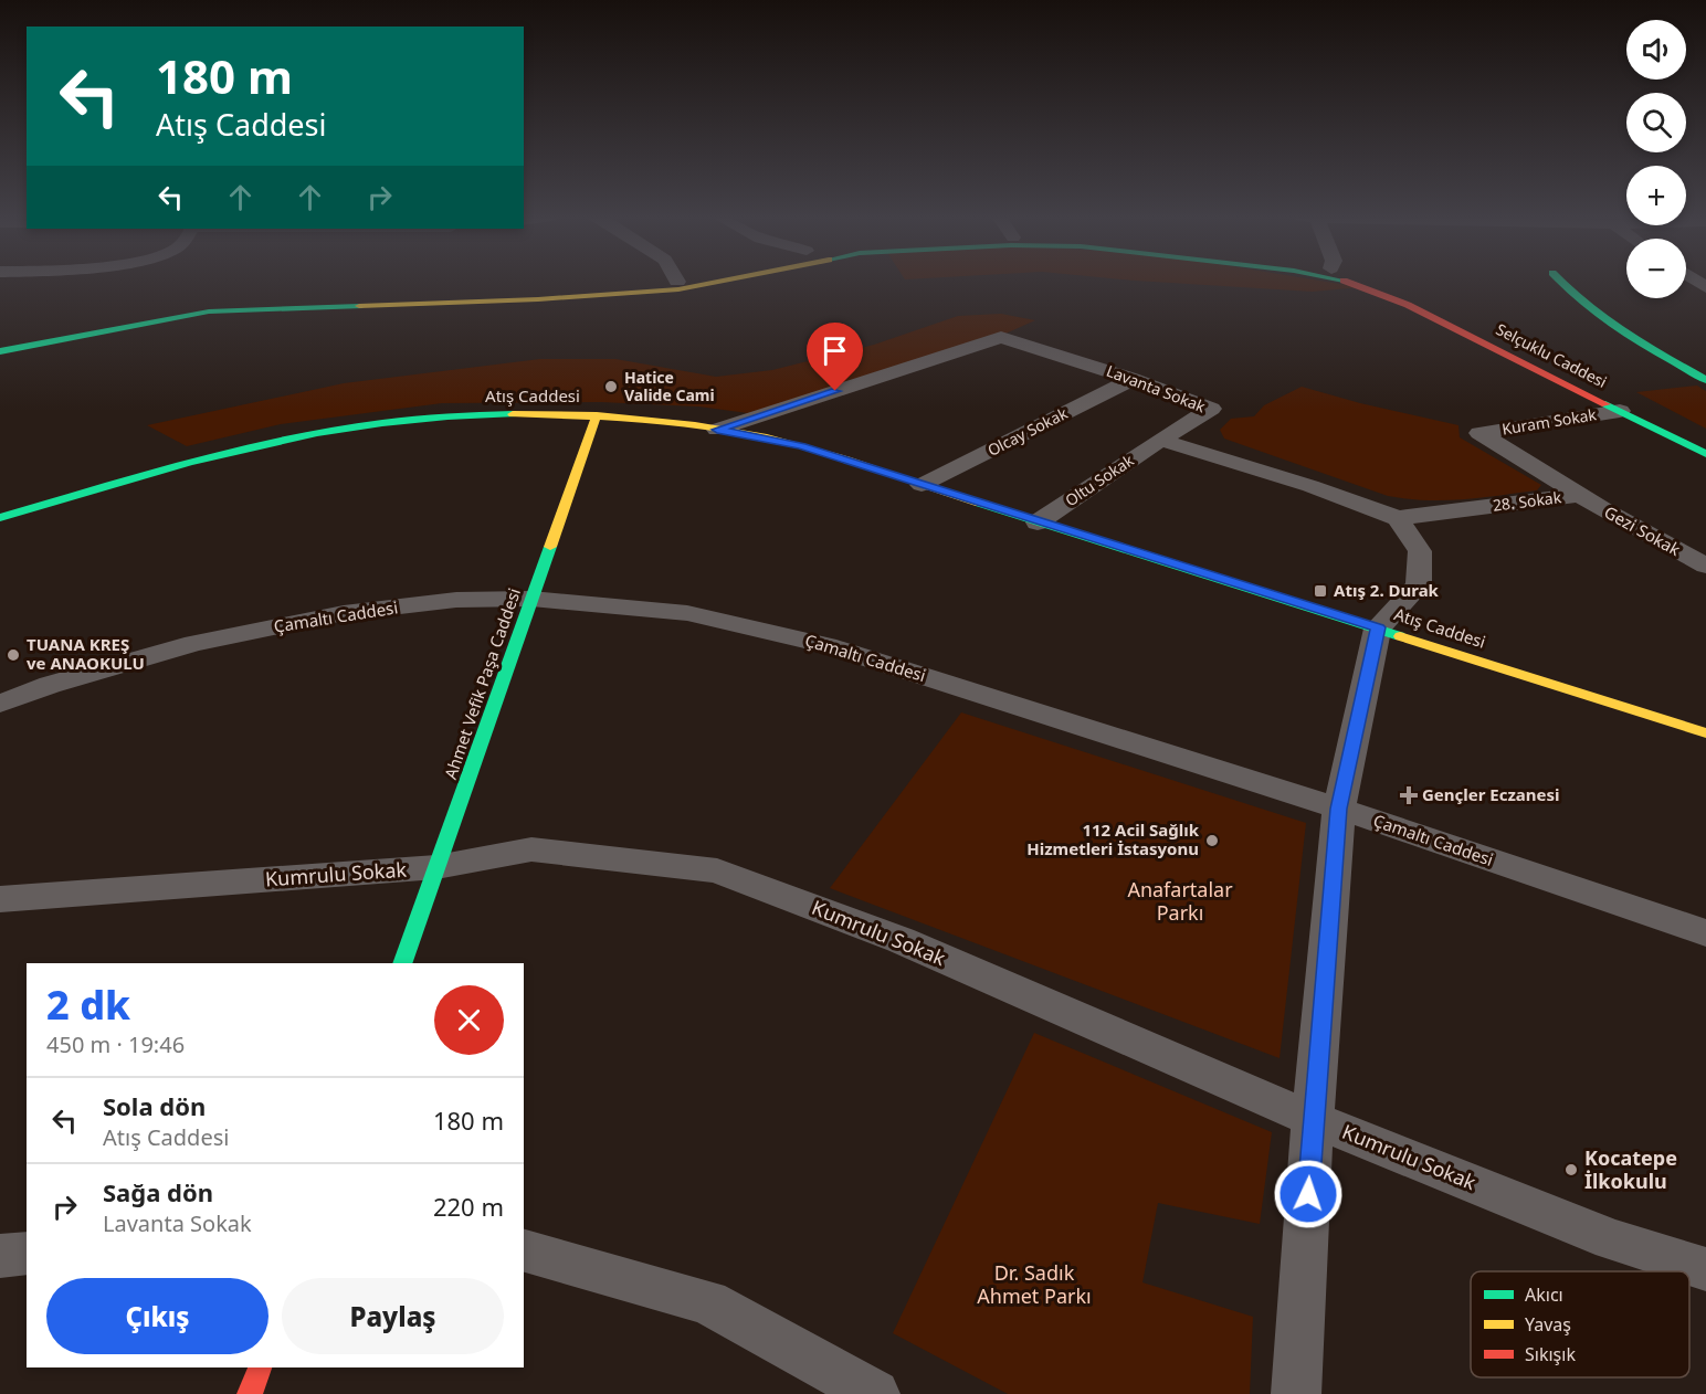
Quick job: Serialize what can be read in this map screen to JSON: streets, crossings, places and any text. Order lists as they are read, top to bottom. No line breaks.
{"streets":{"main road":["Selçuklu Caddesi","Atış Caddesi","Ahmet Vefik Paşa Caddesi"],"street":["Lavanta Sokak","Kuram Sokak","Olcay Sokak","Oltu Sokak","28. Sokak","Gezi Sokak","Çamaltı Caddesi","Kumrulu Sokak"]},"crossings":[["Selçuklu Caddesi","Kuram Sokak"],["Lavanta Sokak","Atış Caddesi"],["Lavanta Sokak","Olcay Sokak"],["Lavanta Sokak","Oltu Sokak"],["Atış Caddesi","Olcay Sokak"],["Atış Caddesi","Oltu Sokak"],["Atış Caddesi","Ahmet Vefik Paşa Caddesi"],["Kuram Sokak","28. Sokak"],["28. Sokak","Gezi Sokak"],["Çamaltı Caddesi","Ahmet Vefik Paşa Caddesi"],["Ahmet Vefik Paşa Caddesi","Kumrulu Sokak"]],"parks":["Anafartalar Parkı","Dr. Sadık Ahmet Parkı"],"places":{"other":["Hatice Valide Cami","TUANA KREŞ ve ANAOKULU","112 Acil Sağlık Hizmetleri İstasyonu","Kocatepe İlkokulu"],"transit":["Atış 2. Durak"],"health":["Gençler Eczanesi"]},"legend":["Akıcı","Yavaş","Sıkışık"],"page":{"map_buttons":["+","−"],"turn":["180 m","Atış Caddesi"],"heading":["2 dk","450 m · 19:46"],"list":[{"name":"Sola dön","note":"Atış Caddesi","value":"180 m"},{"name":"Sağa dön","note":"Lavanta Sokak","value":"220 m"}],"buttons":["Çıkış","Paylaş"]}}
